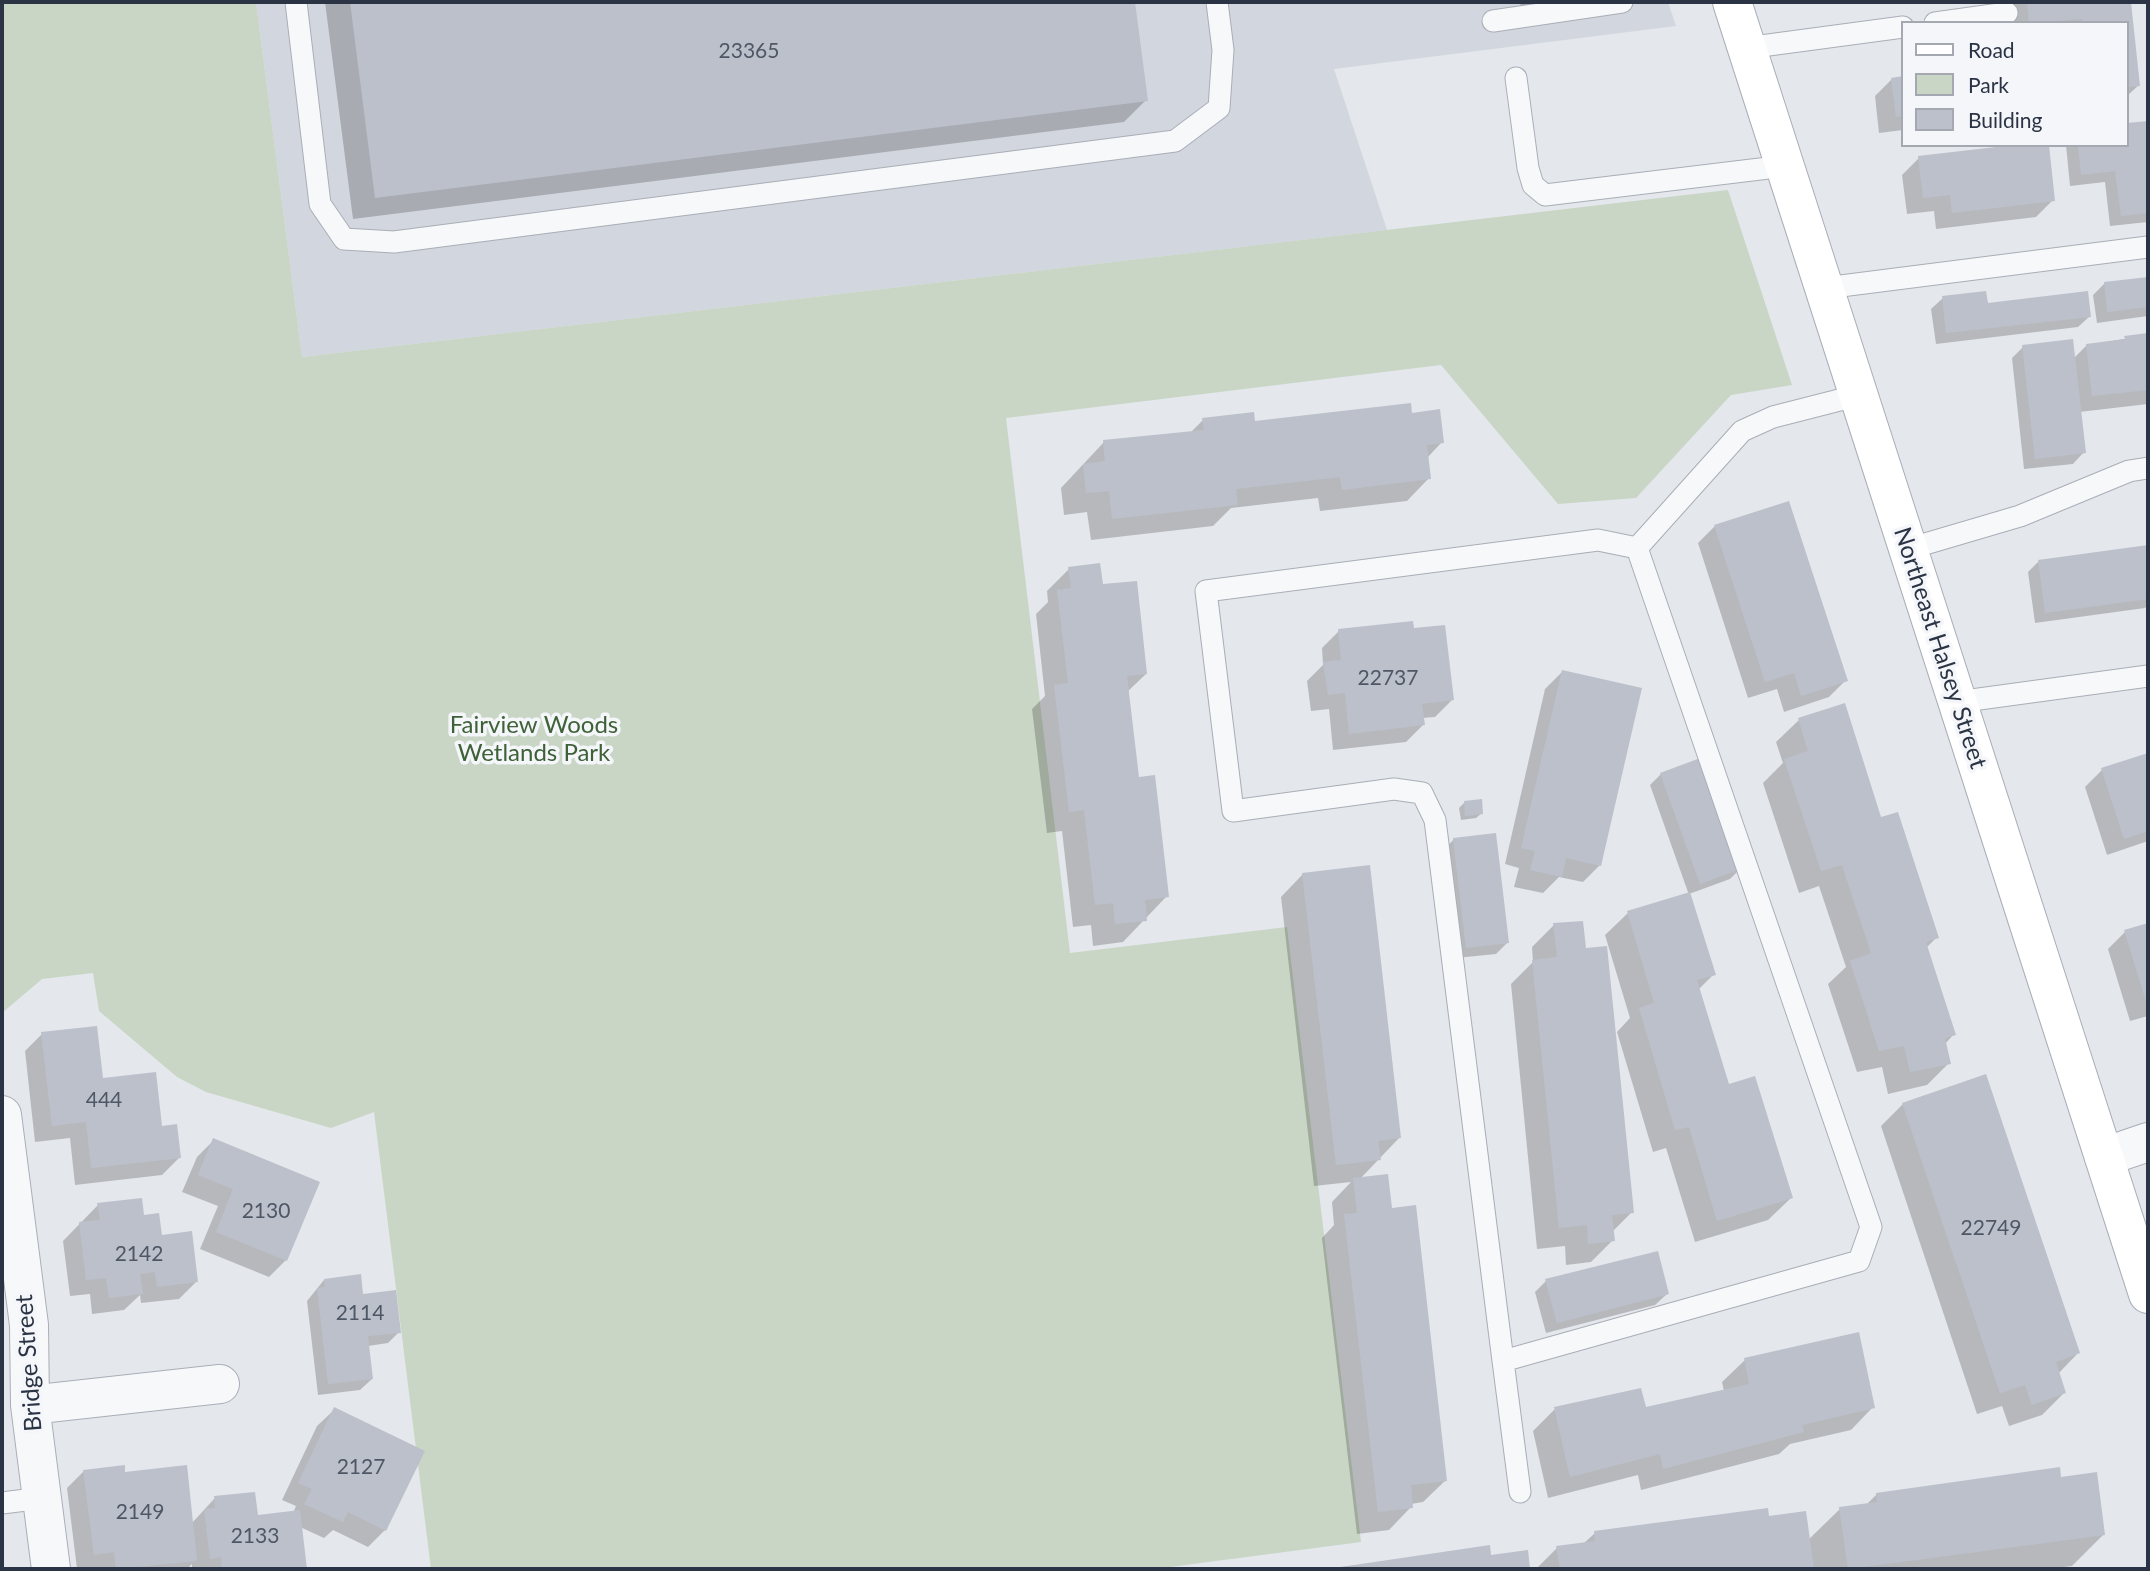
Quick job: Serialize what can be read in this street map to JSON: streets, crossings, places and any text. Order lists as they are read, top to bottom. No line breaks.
{"streets":{"main road":["Northeast Halsey Street"],"street":["Bridge Street"]},"parks":["Fairview Woods Wetlands Park"],"house_numbers":["23365","22737","444","2130","22749","2142","2114","2127","2149","2133"],"legend":["Road","Park","Building"]}
